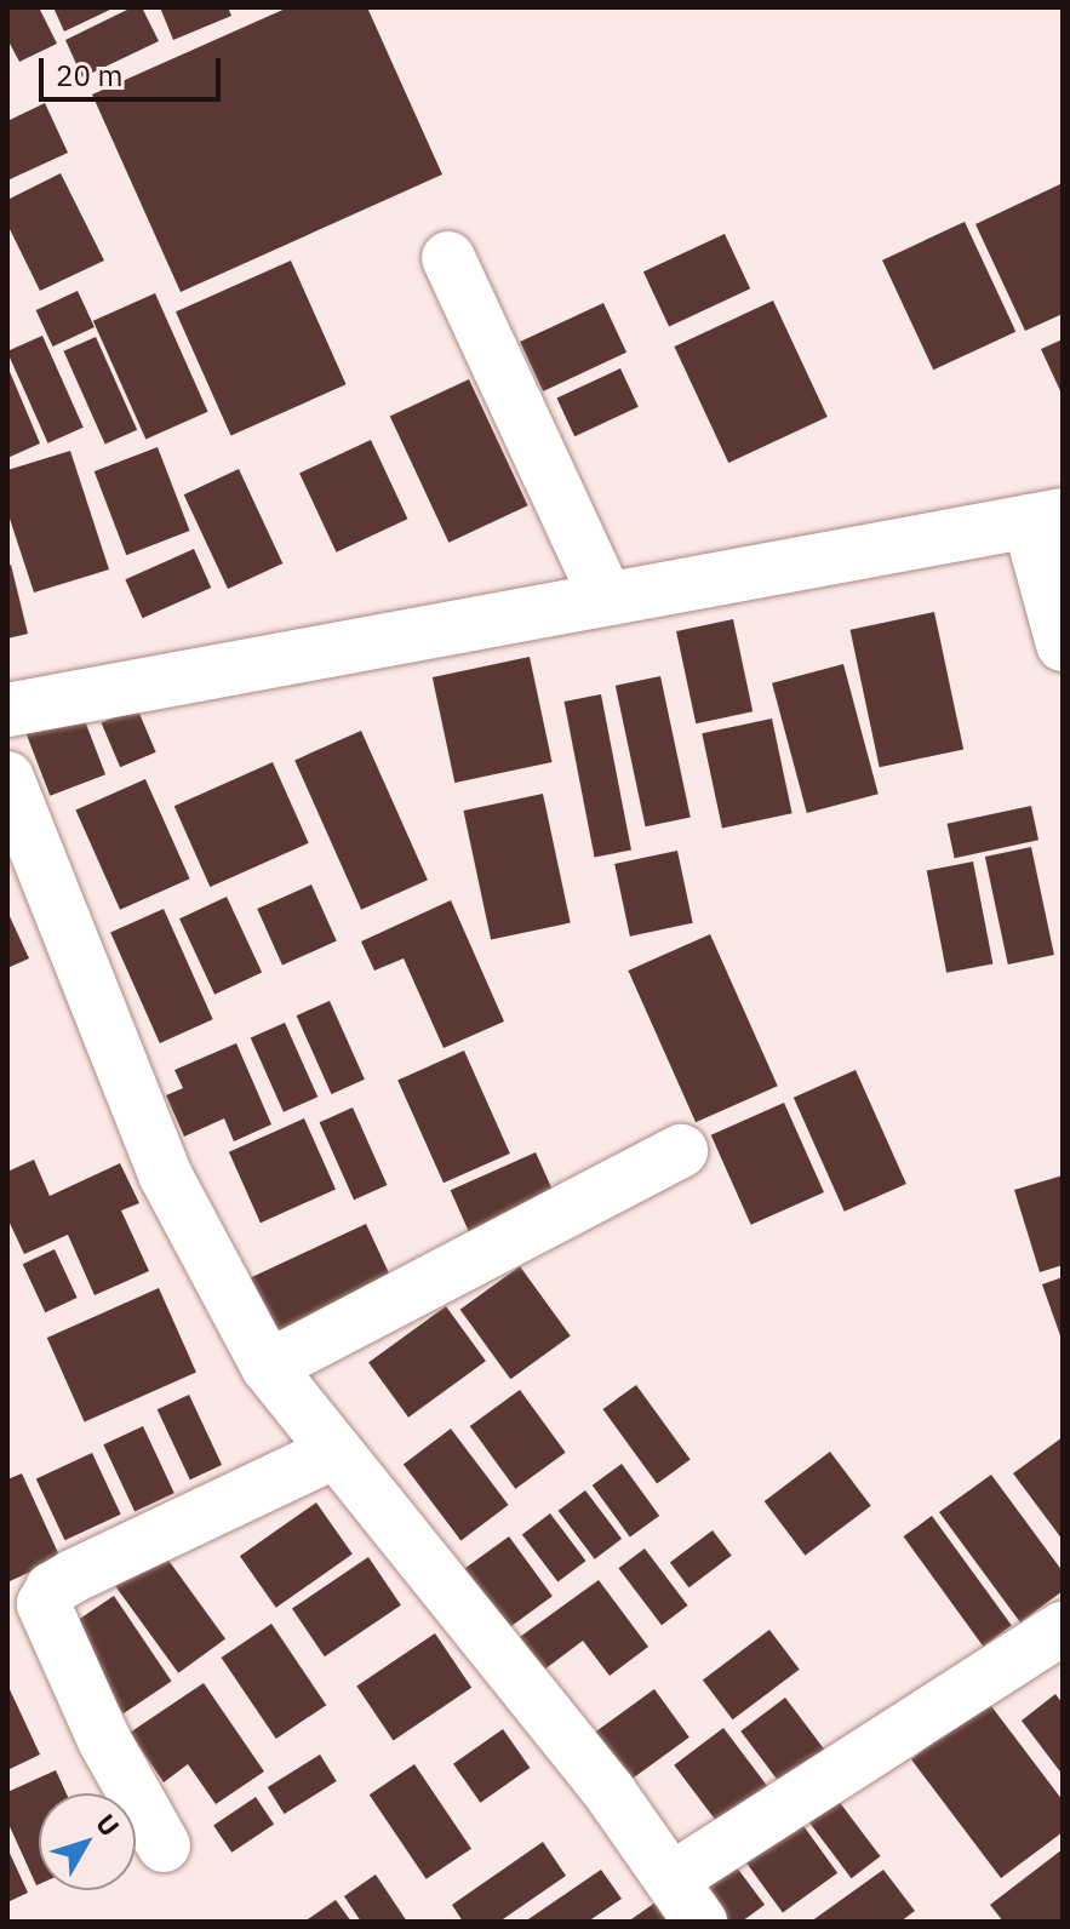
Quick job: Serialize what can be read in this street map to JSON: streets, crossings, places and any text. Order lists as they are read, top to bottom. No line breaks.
{"scale_bar":"20 m","north":"top right"}
